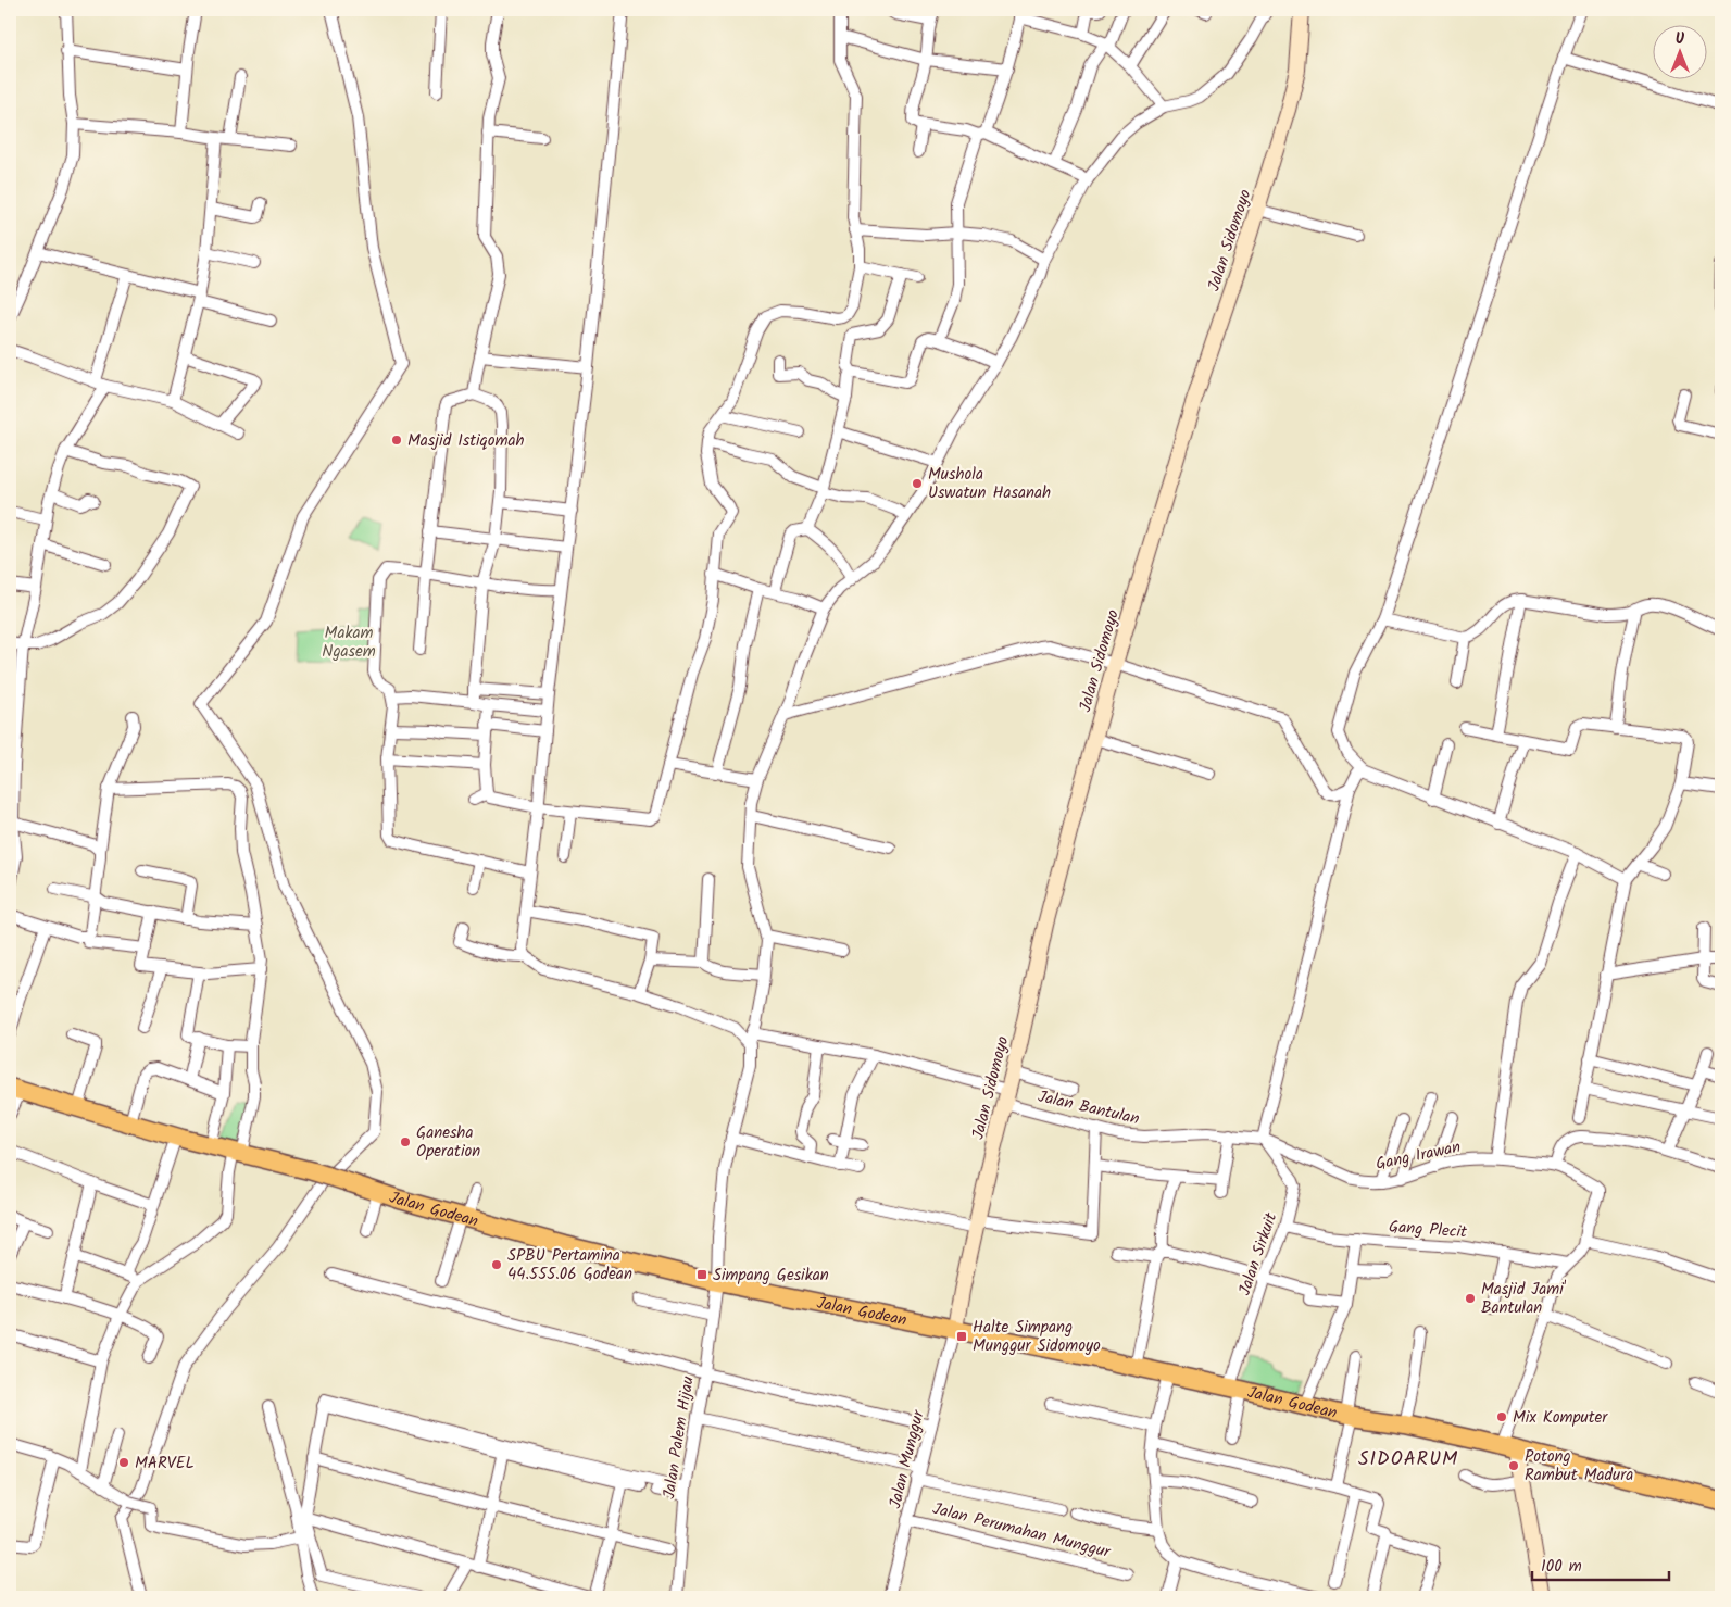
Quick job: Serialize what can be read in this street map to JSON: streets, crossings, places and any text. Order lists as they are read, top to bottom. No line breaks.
{"streets":{"main road":["Jalan Sidomoyo","Jalan Godean"],"street":["Jalan Bantulan","Gang Irawan","Gang Plecit","Jalan Sirkuit","Jalan Palem Hijau","Jalan Munggur","Jalan Perumahan Munggur"]},"crossings":[["Jalan Sidomoyo","Jalan Bantulan"],["Jalan Sidomoyo","Jalan Godean"],["Jalan Sidomoyo","Jalan Munggur"],["Jalan Bantulan","Gang Irawan"],["Jalan Bantulan","Jalan Sirkuit"],["Jalan Bantulan","Jalan Palem Hijau"],["Gang Irawan","Jalan Sirkuit"],["Jalan Godean","Jalan Sirkuit"],["Jalan Godean","Jalan Palem Hijau"],["Jalan Godean","Jalan Munggur"],["Gang Plecit","Jalan Sirkuit"],["Jalan Munggur","Jalan Perumahan Munggur"]],"districts":["SIDOARUM"],"parks":["Makam Ngasem"],"places":{"other":["Masjid Istiqomah","Mushola Uswatun Hasanah","Ganesha Operation","SPBU Pertamina 44.555.06 Godean","Masjid Jami' Bantulan","Mix Komputer","MARVEL","Potong Rambut Madura"],"transit":["Simpang Gesikan","Halte Simpang Munggur Sidomoyo"]},"scale_bar":"100 m","north":"top"}
